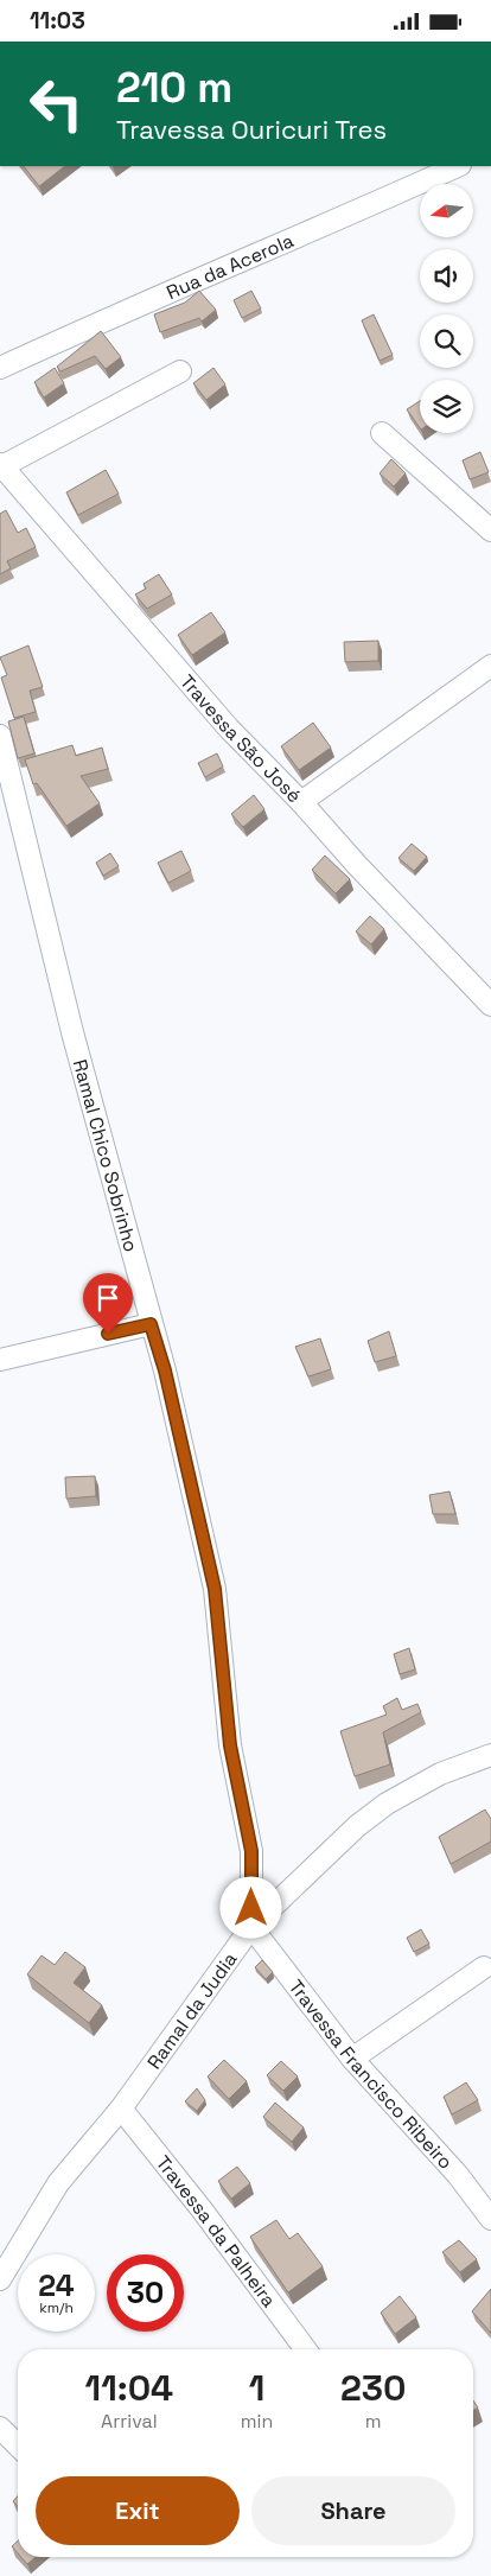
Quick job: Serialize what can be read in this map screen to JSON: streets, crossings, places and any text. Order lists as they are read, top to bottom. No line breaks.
{"streets":{"street":["Rua da Acerola","Travessa São José","Ramal Chico Sobrinho","Ramal da Judia","Travessa Francisco Ribeiro","Travessa da Palheira"]},"crossings":[["Ramal Chico Sobrinho","Ramal da Judia"],["Ramal Chico Sobrinho","Travessa Francisco Ribeiro"],["Ramal da Judia","Travessa Francisco Ribeiro"],["Ramal da Judia","Travessa da Palheira"]],"north":"left","page":{"status":"11:03","turn":["210 m","Travessa Ouricuri Tres"],"speed":"24 km/h","limit":"30","eta":["11:04","Arrival","1","min","230","m"],"buttons":["Exit","Share"]}}
